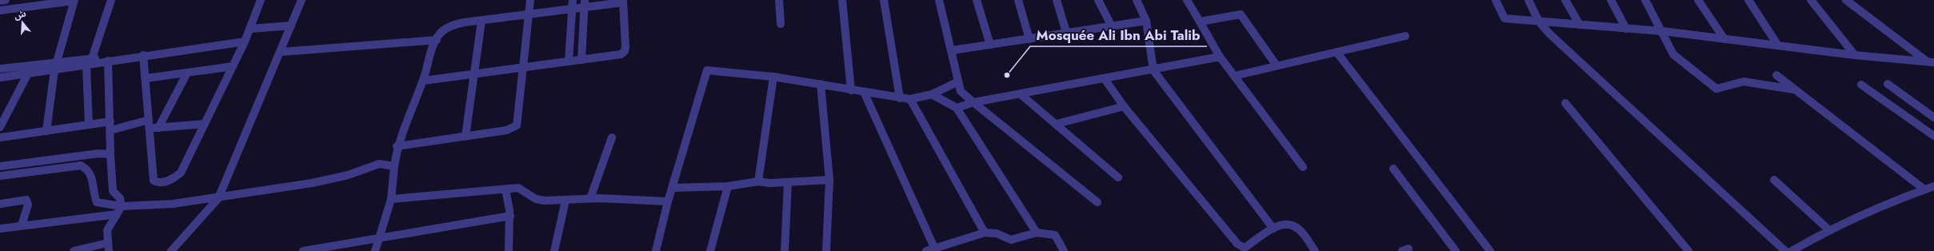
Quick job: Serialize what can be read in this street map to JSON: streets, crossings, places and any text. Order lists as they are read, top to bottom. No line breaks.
{"places":["Mosquée Ali Ibn Abi Talib"],"north":"top"}
